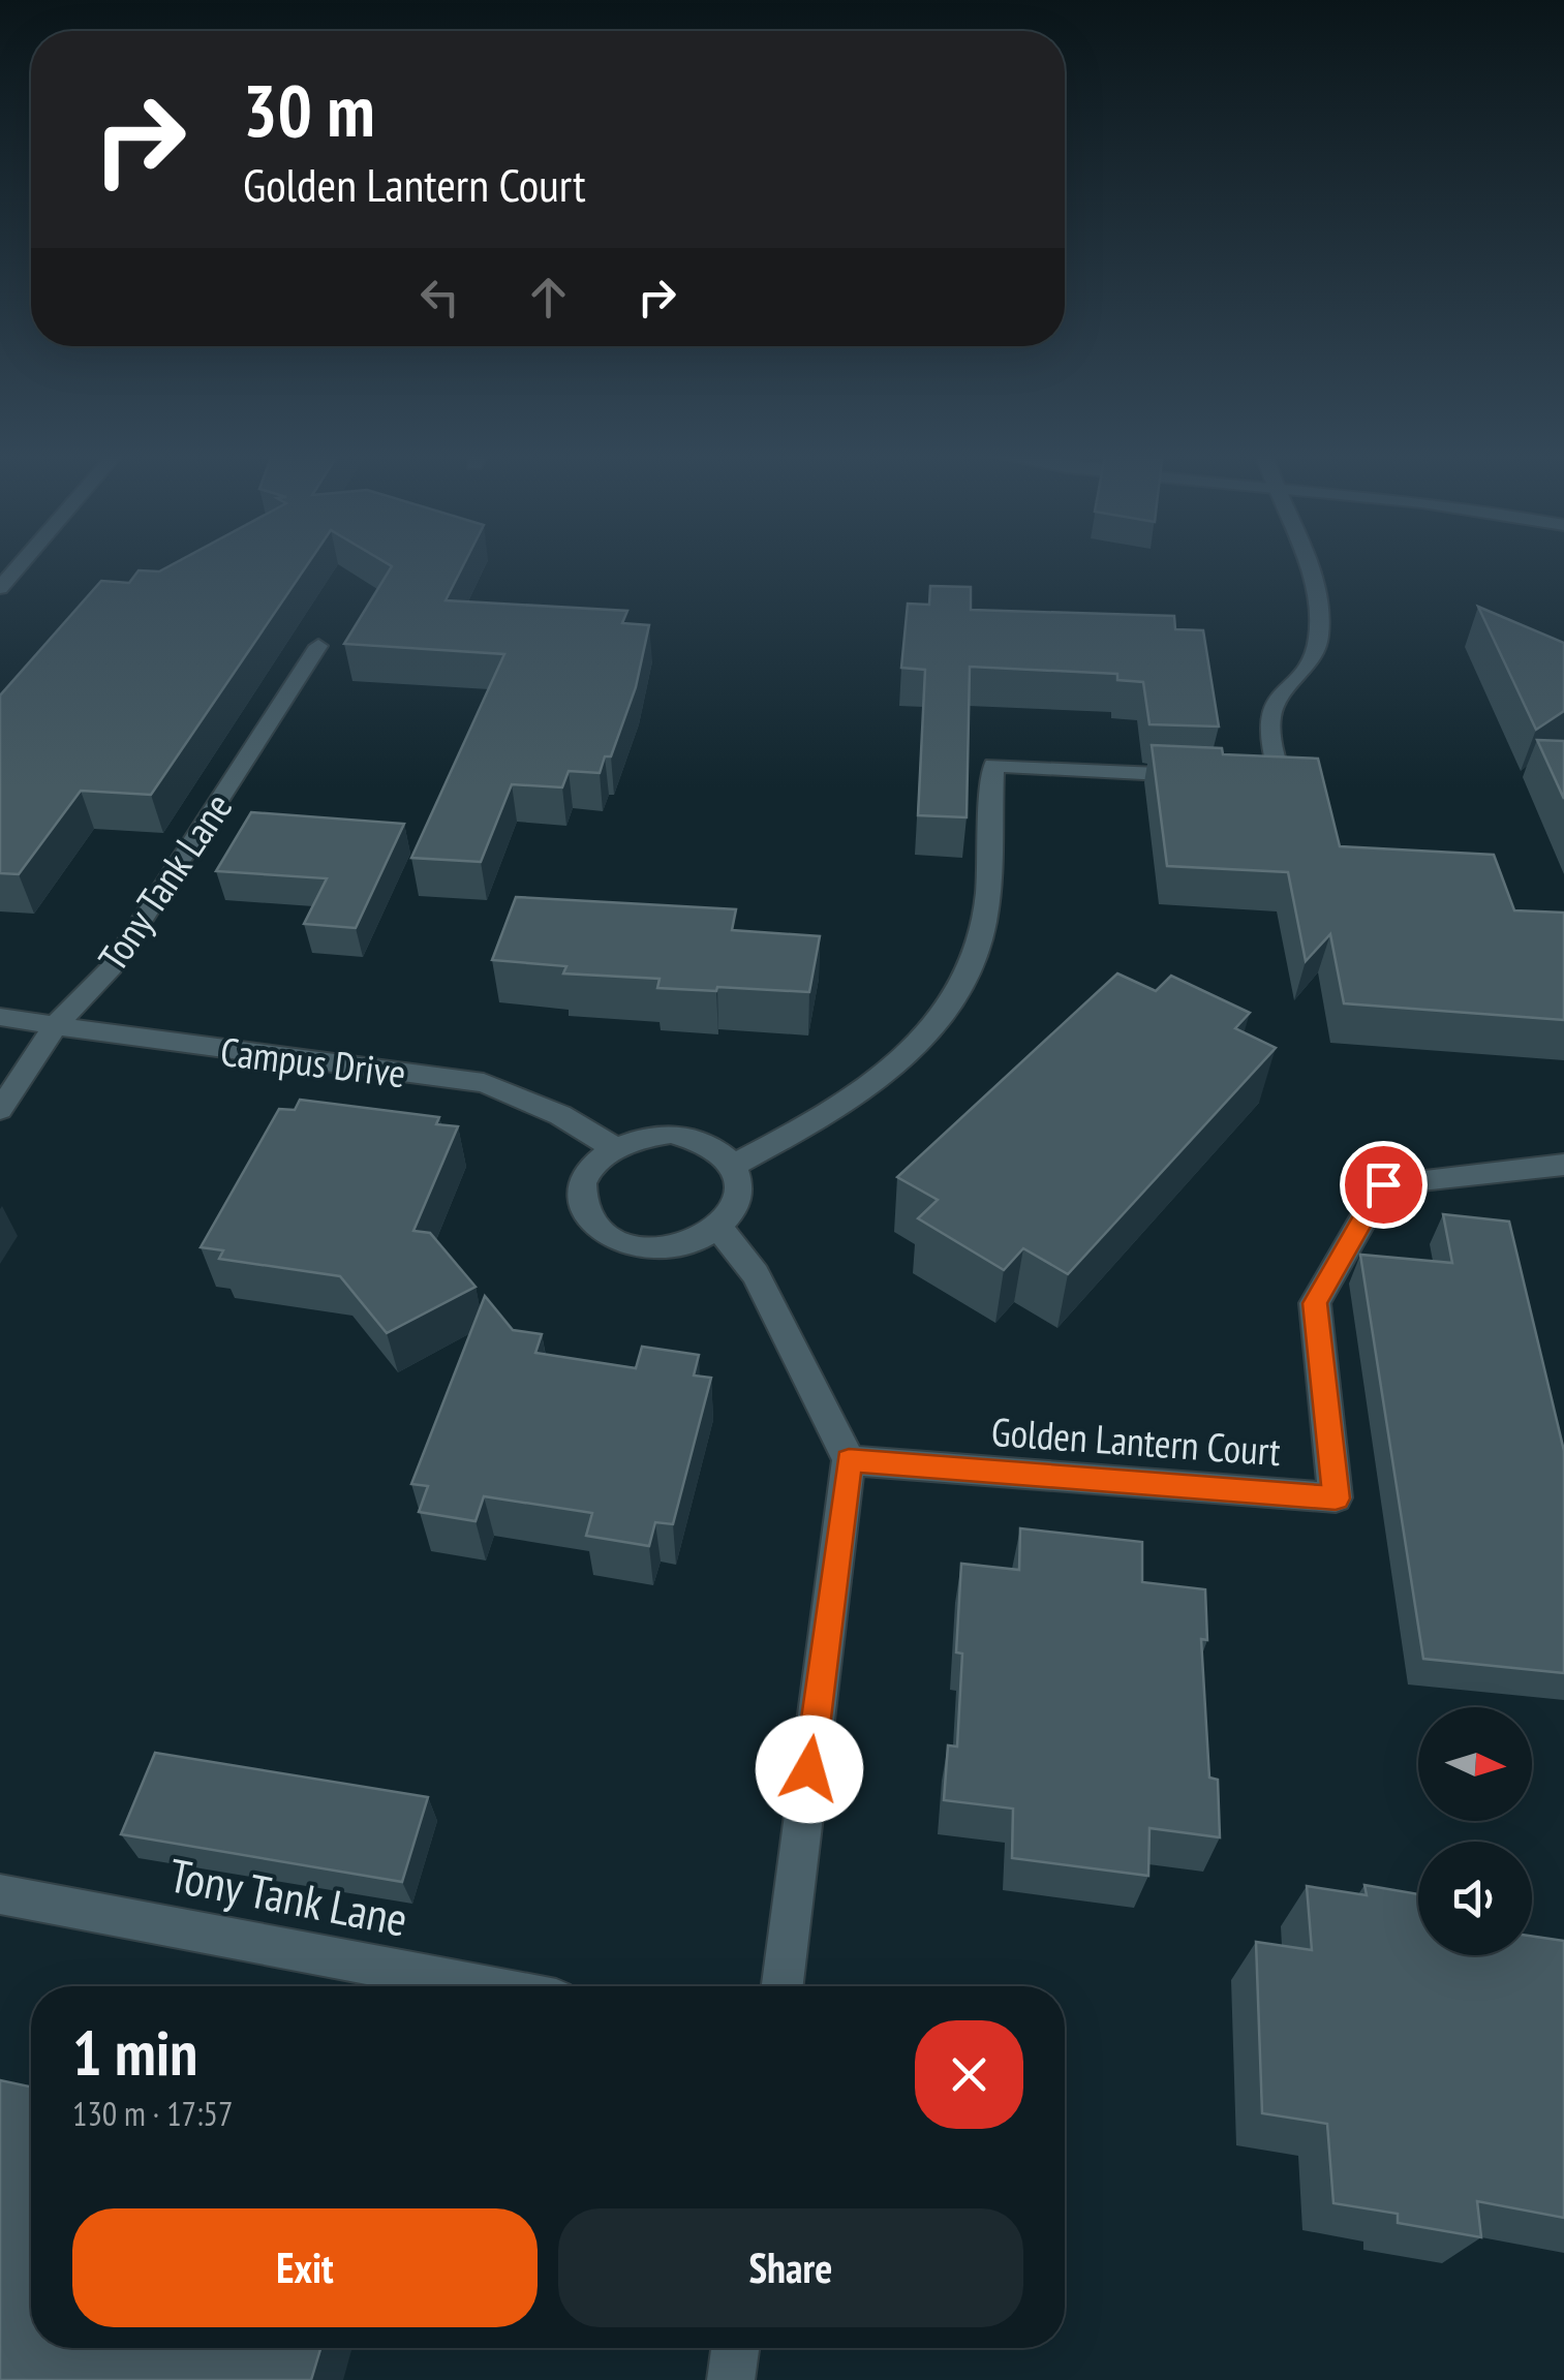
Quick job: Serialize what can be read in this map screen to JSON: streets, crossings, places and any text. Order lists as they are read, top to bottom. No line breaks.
{"streets":{"street":["Tony Tank Lane","Campus Drive","Golden Lantern Court"]},"crossings":[["Tony Tank Lane","Campus Drive"]],"north":"right","page":{"turn":["30 m","Golden Lantern Court"],"heading":["1 min","130 m · 17:57"],"buttons":["Exit","Share"]}}
